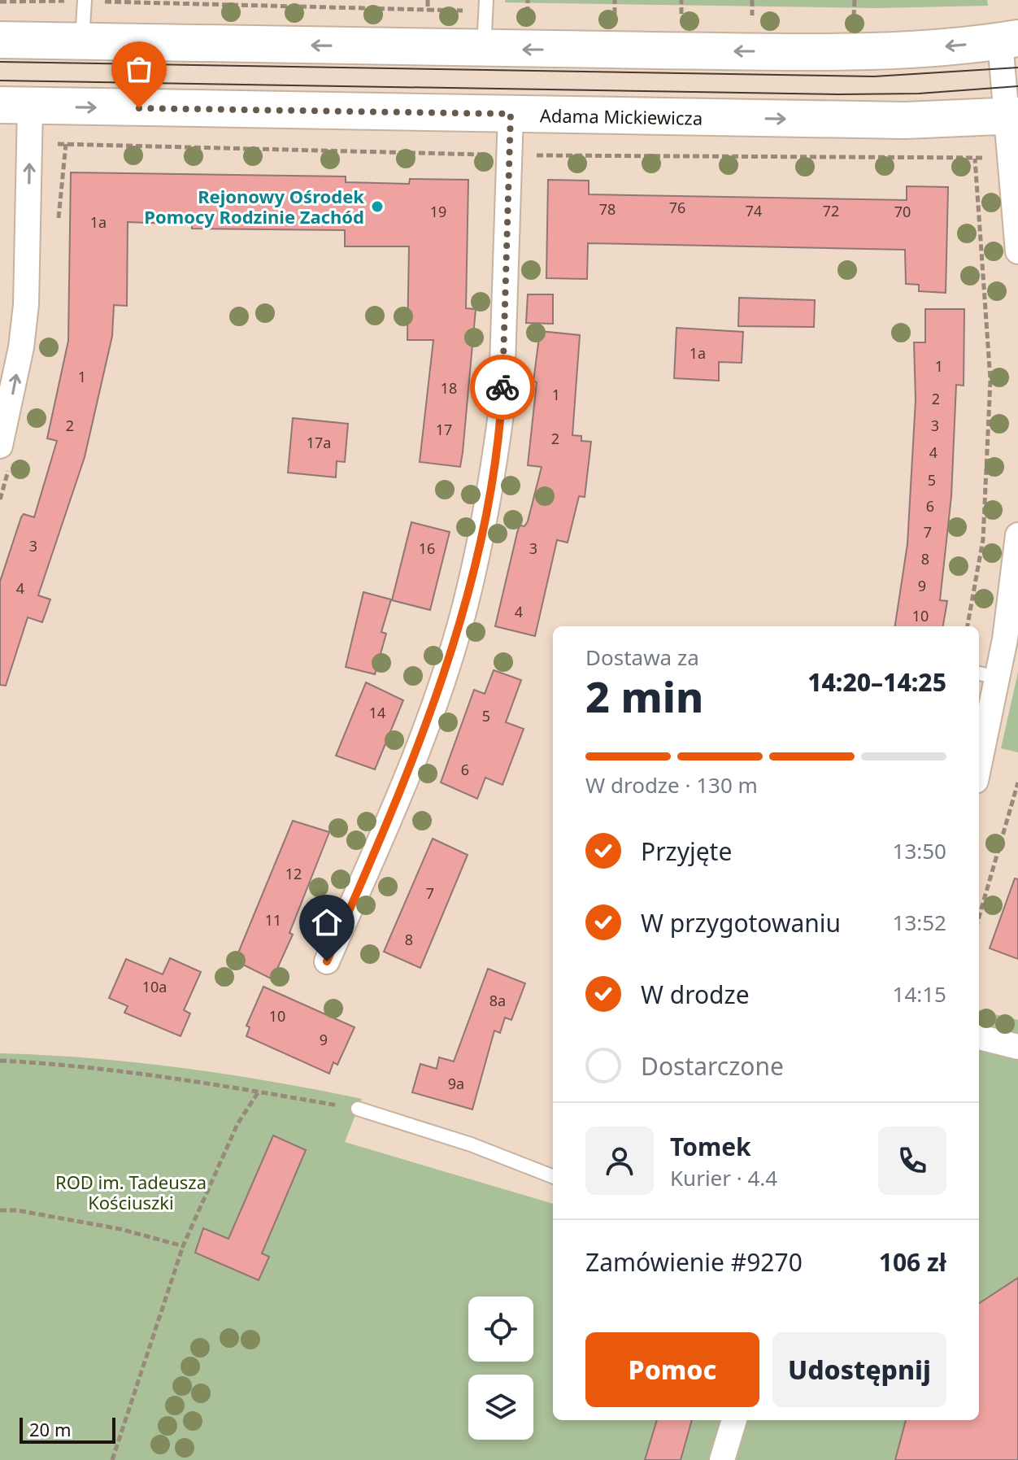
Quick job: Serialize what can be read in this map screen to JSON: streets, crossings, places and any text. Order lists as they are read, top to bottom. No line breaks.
{"streets":{"street":["Adama Mickiewicza"]},"parks":["ROD im. Tadeusza Kościuszki"],"places":["Rejonowy Ośrodek Pomocy Rodzinie Zachód"],"house_numbers":["76","78","74","72","19","70","1a","1a","1","1","18","1","2","2","3","17","2","17a","4","5","6","7","3","16","3","8","9","4","4","10","14","5","6","12","7","11","8","10a","8a","10","9","9a"],"scale_bar":"20 m","page":{"heading":["2 min","Dostawa za","14:20–14:25"],"panel":["Tomek","Kurier · 4.4","Zamówienie #9270","106 zł"],"bar":"W drodze · 130 m","list":[["Przyjęte","13:50"],["W przygotowaniu","13:52"],["W drodze","14:15"],"Dostarczone"],"buttons":["Pomoc","Udostępnij"],"scale":"20 m"}}
